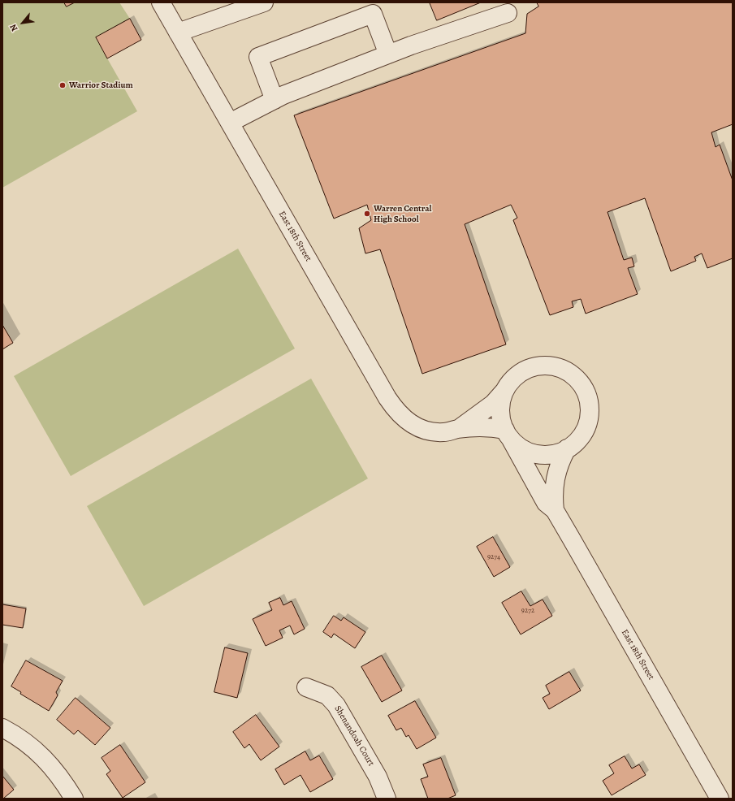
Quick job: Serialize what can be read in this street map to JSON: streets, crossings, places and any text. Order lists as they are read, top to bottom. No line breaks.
{"streets":{"street":["East 18th Street","Shenandoah Court"]},"places":["Warrior Stadium","Warren Central High School"],"house_numbers":["9274","9272"],"north":"bottom left"}
